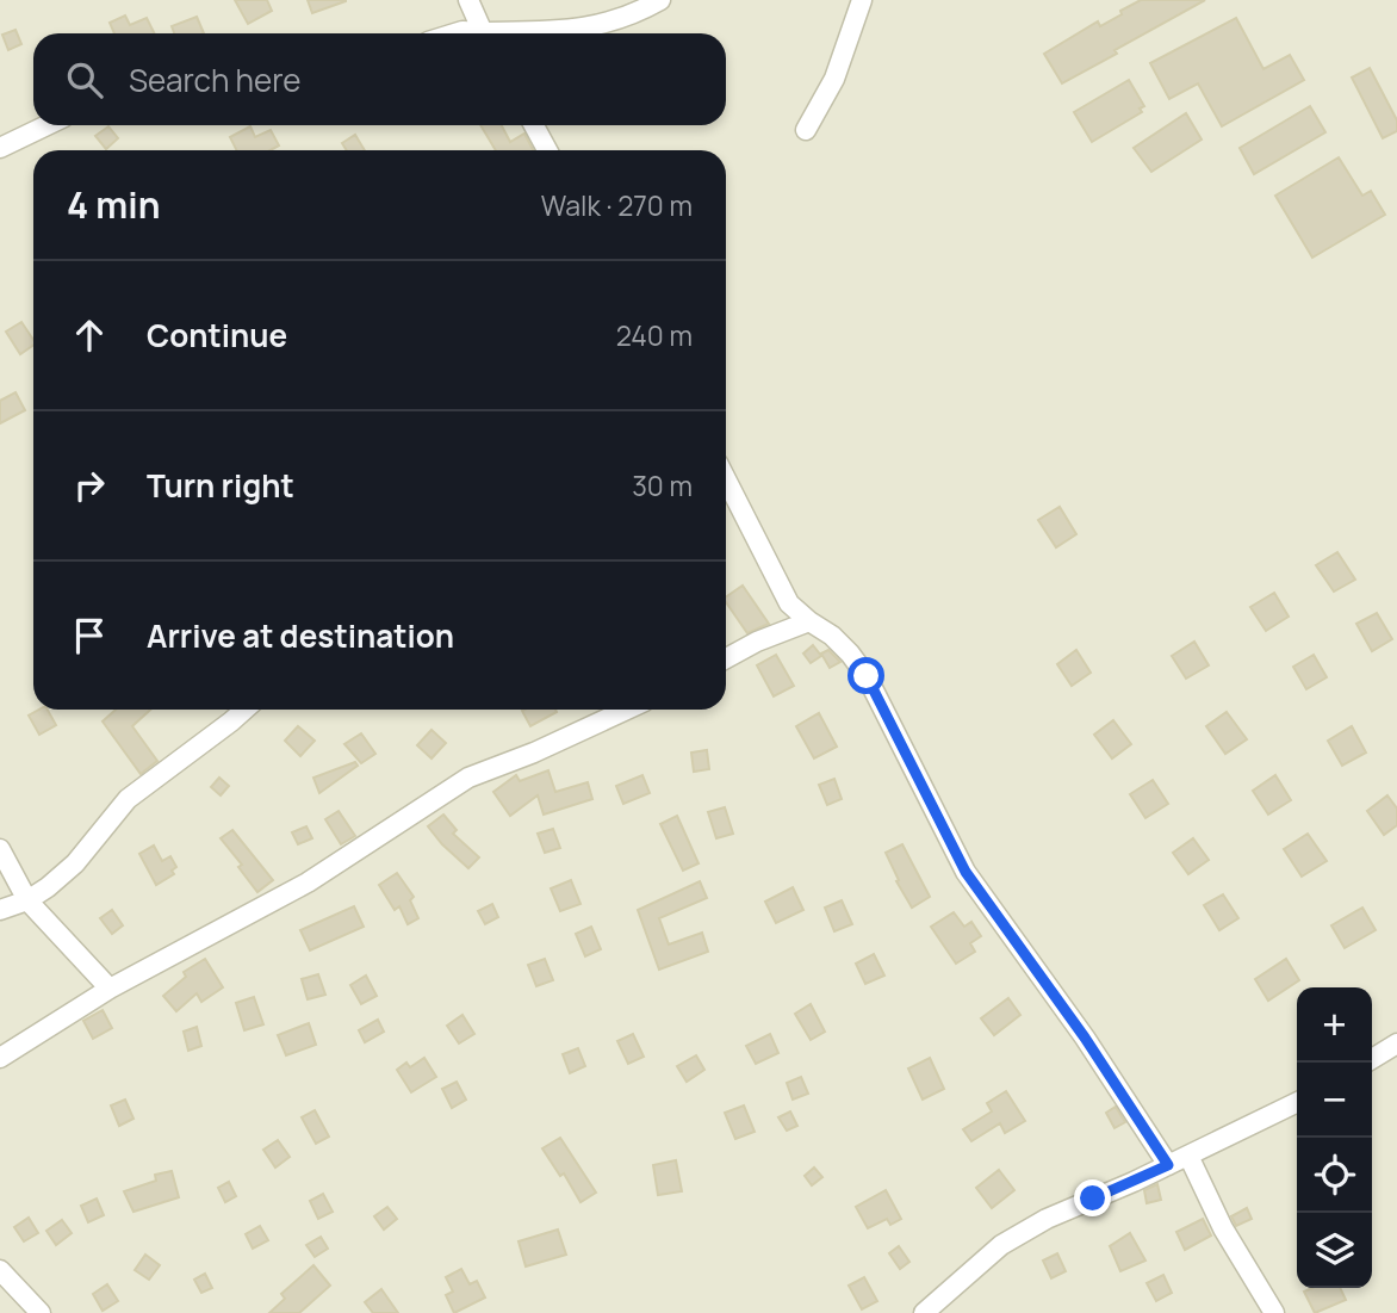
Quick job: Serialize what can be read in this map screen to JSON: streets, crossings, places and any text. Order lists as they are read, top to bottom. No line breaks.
{"page":{"search":"Search here","heading":["4 min","Walk · 270 m"],"list":[["Continue","240 m"],["Turn right","30 m"],"Arrive at destination"],"map_buttons":["+","−"]}}
